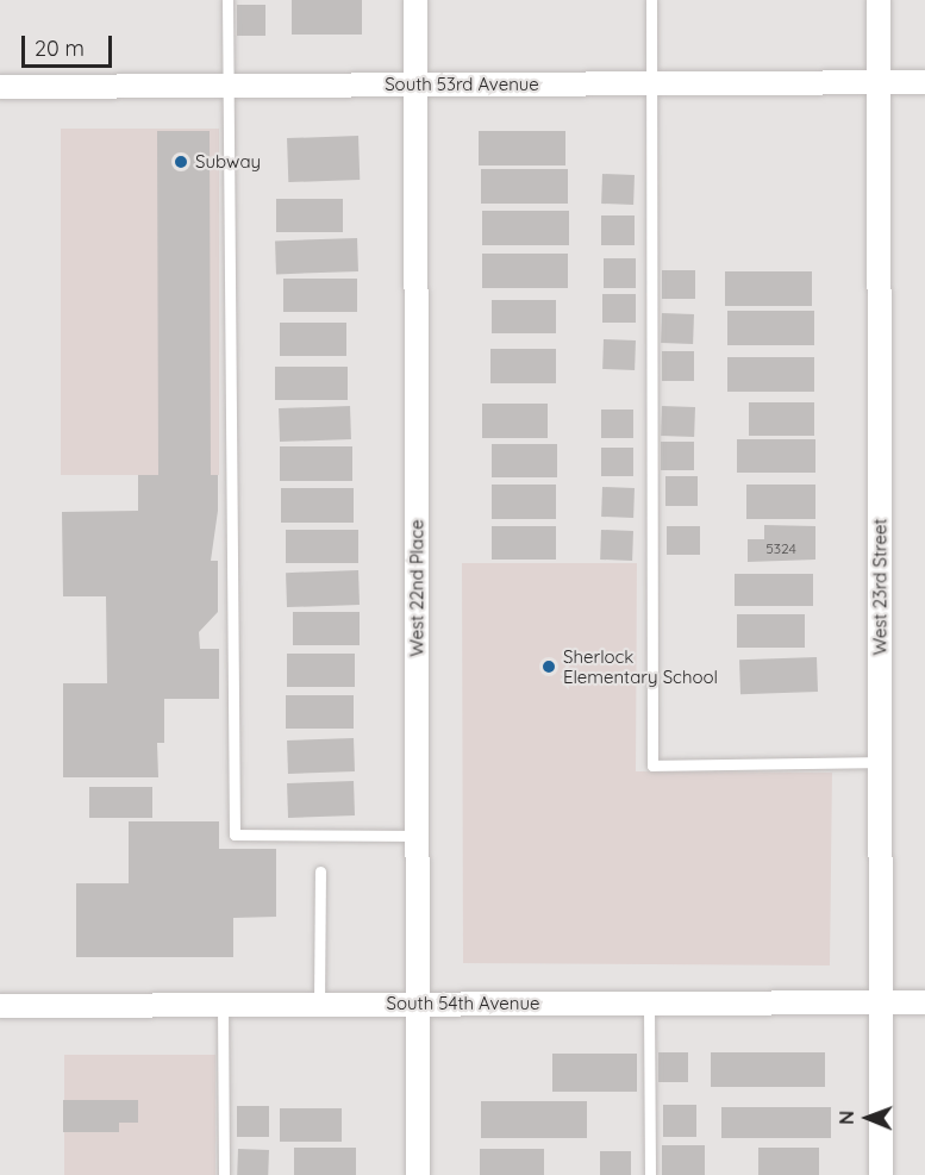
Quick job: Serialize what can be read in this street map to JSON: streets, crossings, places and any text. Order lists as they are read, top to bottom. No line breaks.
{"streets":{"street":["South 53rd Avenue","West 23rd Street","West 22nd Place","South 54th Avenue"]},"crossings":[["South 53rd Avenue","West 23rd Street"],["South 53rd Avenue","West 22nd Place"],["West 23rd Street","South 54th Avenue"],["West 22nd Place","South 54th Avenue"]],"places":["Subway","Sherlock Elementary School"],"house_numbers":["5324"],"scale_bar":"20 m","north":"left"}
